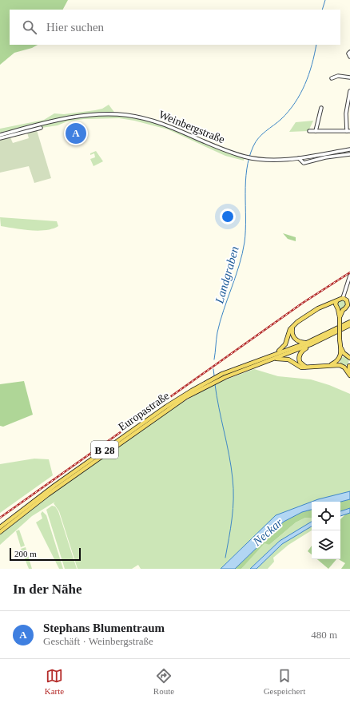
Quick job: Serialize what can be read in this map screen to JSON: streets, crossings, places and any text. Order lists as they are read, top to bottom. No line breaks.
{"streets":{"main road":["Europastraße","B 28"],"street":["Weinbergstraße"]},"crossings":[["Europastraße","B 28"]],"water":["Landgraben","Neckar"],"scale_bar":"200 m","page":{"search":"Hier suchen","pins":"A","scale":"200 m","heading":"In der Nähe","list":[{"mark":"A","name":"Stephans Blumentraum","note":"Geschäft · Weinbergstraße","value":"480 m"}],"nav":["Karte","Route","Gespeichert"]}}
